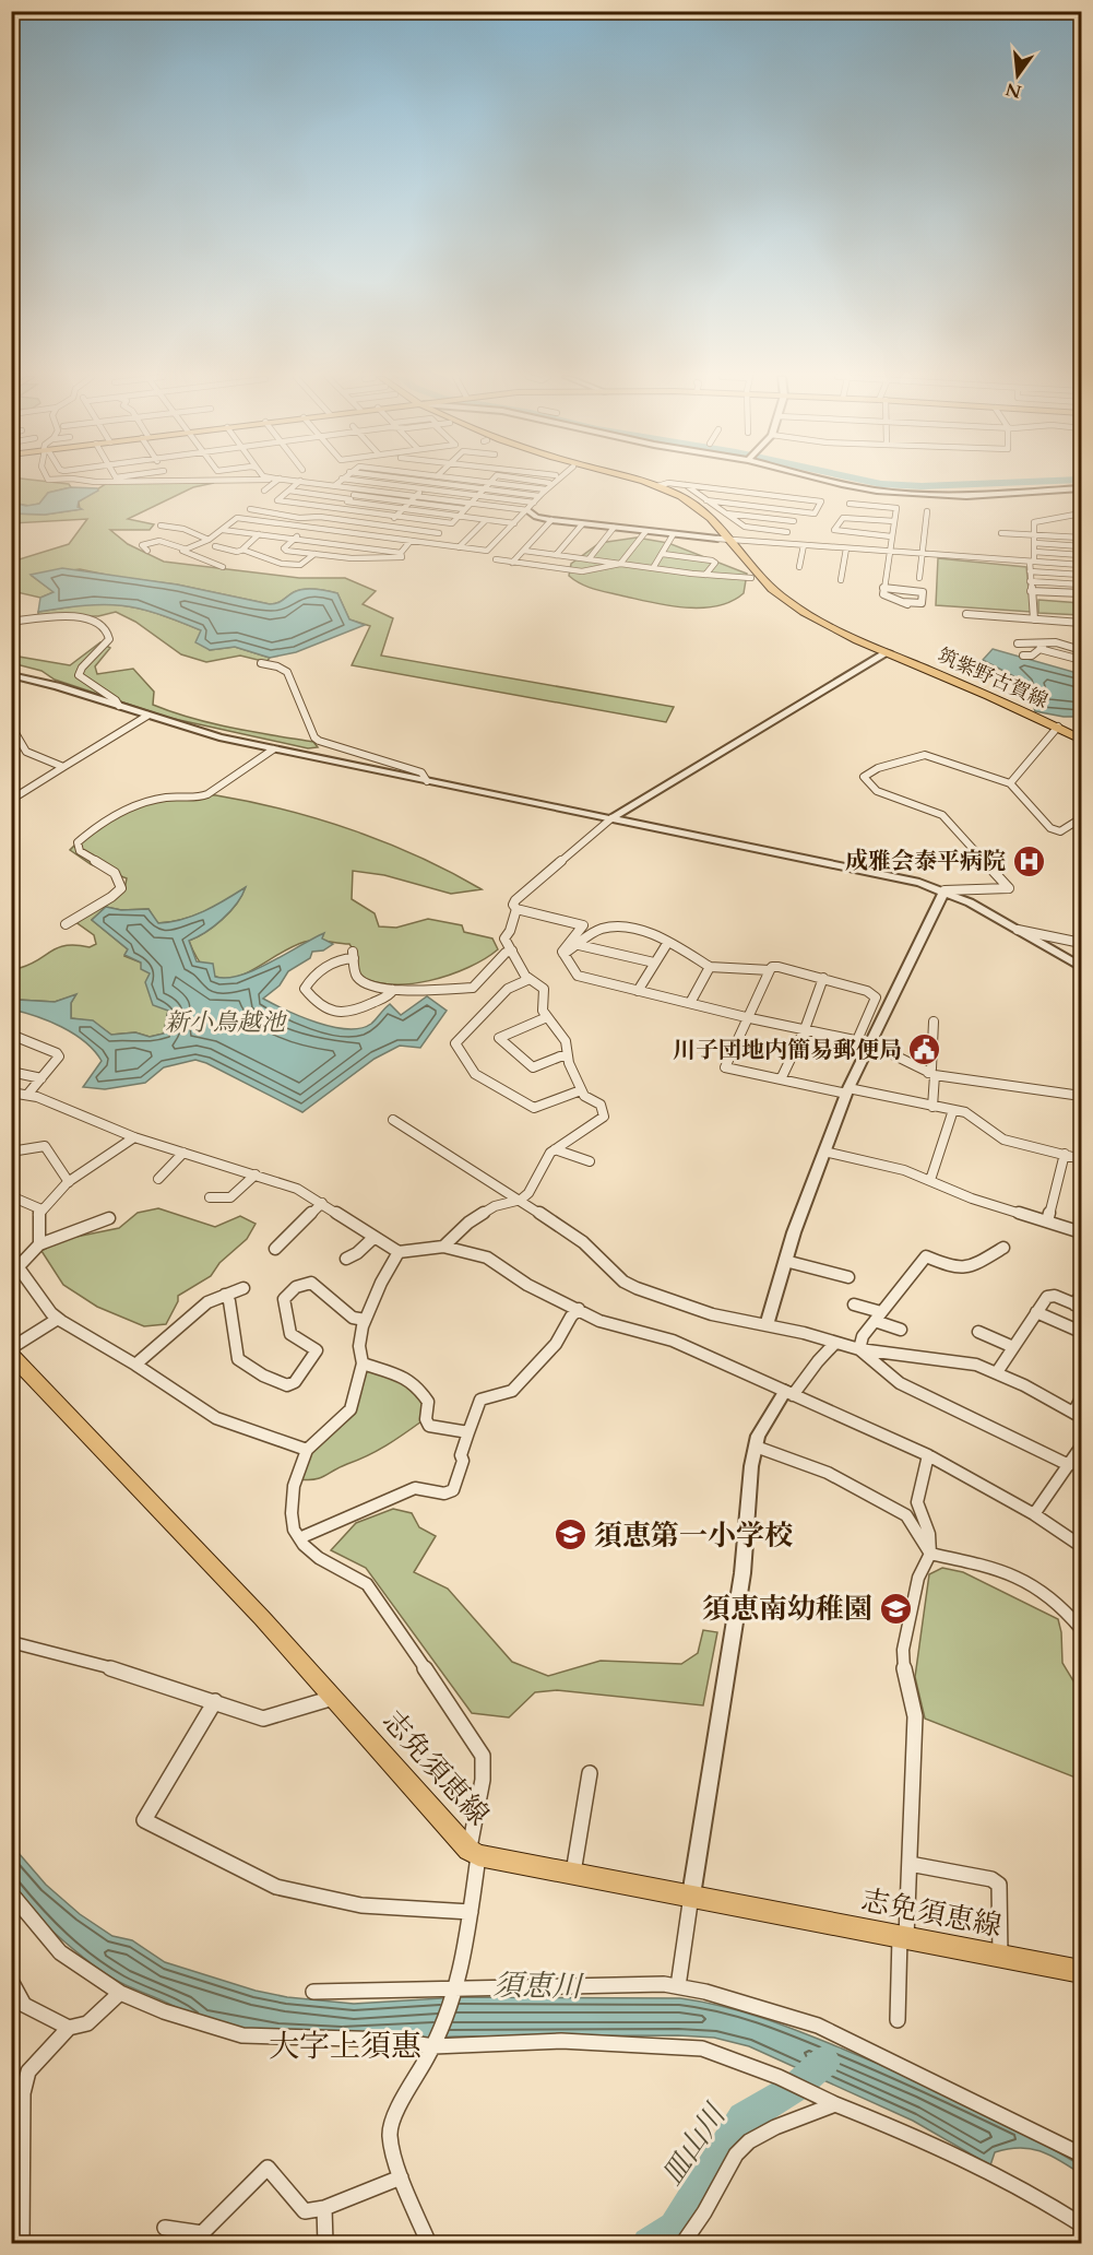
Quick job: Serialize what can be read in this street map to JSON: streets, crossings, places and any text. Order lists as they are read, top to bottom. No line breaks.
{"streets":{"main road":["筑紫野古賀線","志免須恵線"]},"districts":["大字上須惠"],"water":["新小鳥越池","須恵川","皿山川"],"places":{"hospital":["成雅会泰平病院"],"public building":["川子団地内簡易郵便局"],"school or university":["須恵第一小学校","須恵南幼稚園"]},"north":"bottom"}
